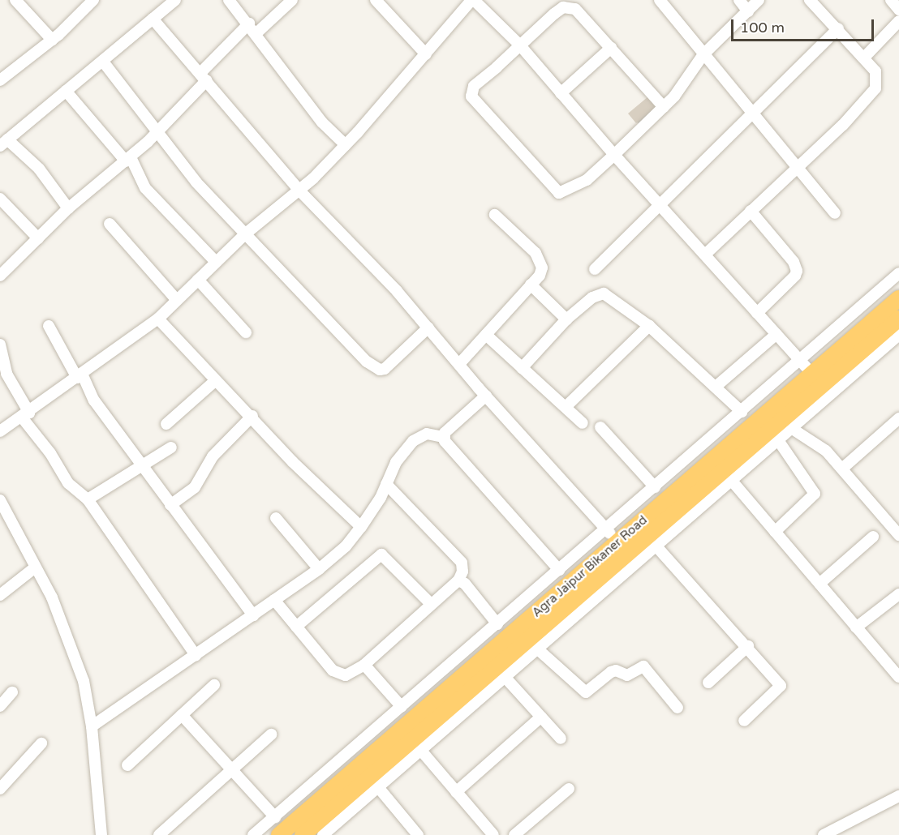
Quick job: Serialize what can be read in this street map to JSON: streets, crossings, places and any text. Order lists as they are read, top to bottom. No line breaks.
{"streets":{"highway":["Agra Jaipur Bikaner Road"]},"scale_bar":"100 m"}
